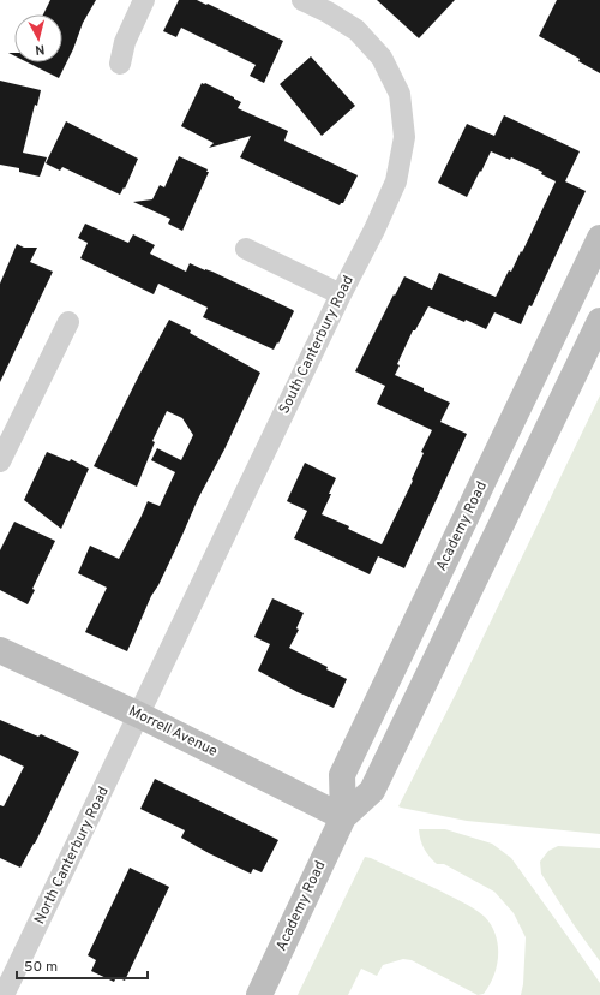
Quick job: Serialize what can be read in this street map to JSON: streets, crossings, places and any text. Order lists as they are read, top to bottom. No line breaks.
{"streets":{"main road":["Academy Road","Morrell Avenue"],"street":["South Canterbury Road","North Canterbury Road"]},"crossings":[["South Canterbury Road","Morrell Avenue"],["South Canterbury Road","North Canterbury Road"],["Academy Road","Morrell Avenue"],["Morrell Avenue","North Canterbury Road"]],"scale_bar":"50 m","north":"bottom"}
